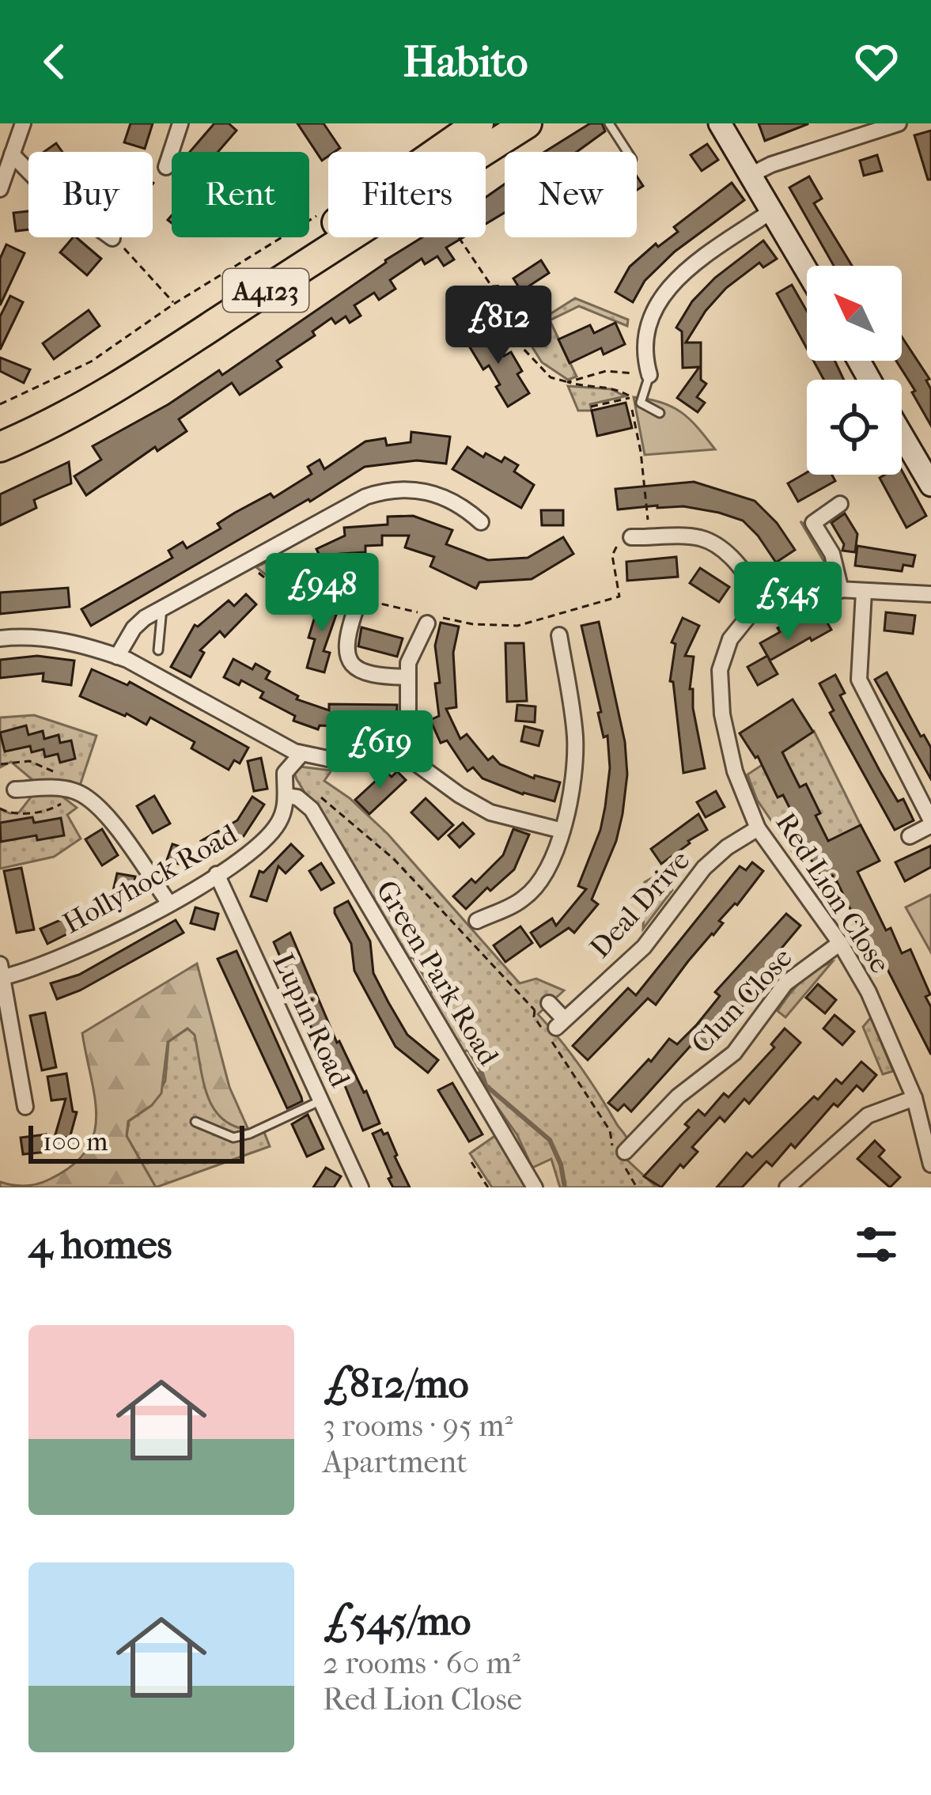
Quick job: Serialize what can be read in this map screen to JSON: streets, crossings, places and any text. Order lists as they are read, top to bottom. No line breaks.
{"streets":{"highway":["A4123"],"street":["Hollyhock Road","Red Lion Close","Deal Drive","Green Park Road","Clun Close","Lupin Road"]},"crossings":[["Hollyhock Road","Green Park Road"],["Hollyhock Road","Lupin Road"],["Red Lion Close","Deal Drive"],["Red Lion Close","Clun Close"]],"scale_bar":"100 m","north":"top left","page":{"header":"Habito","chip":["Buy","Rent","Filters","New"],"price":["£812","£948","£545","£619"],"scale":"100 m","heading":"4 homes","list":[{"name":"£812/mo","note":"3 rooms · 95 m² · Apartment"},{"name":"£545/mo","note":"2 rooms · 60 m² · Red Lion Close"}]}}
